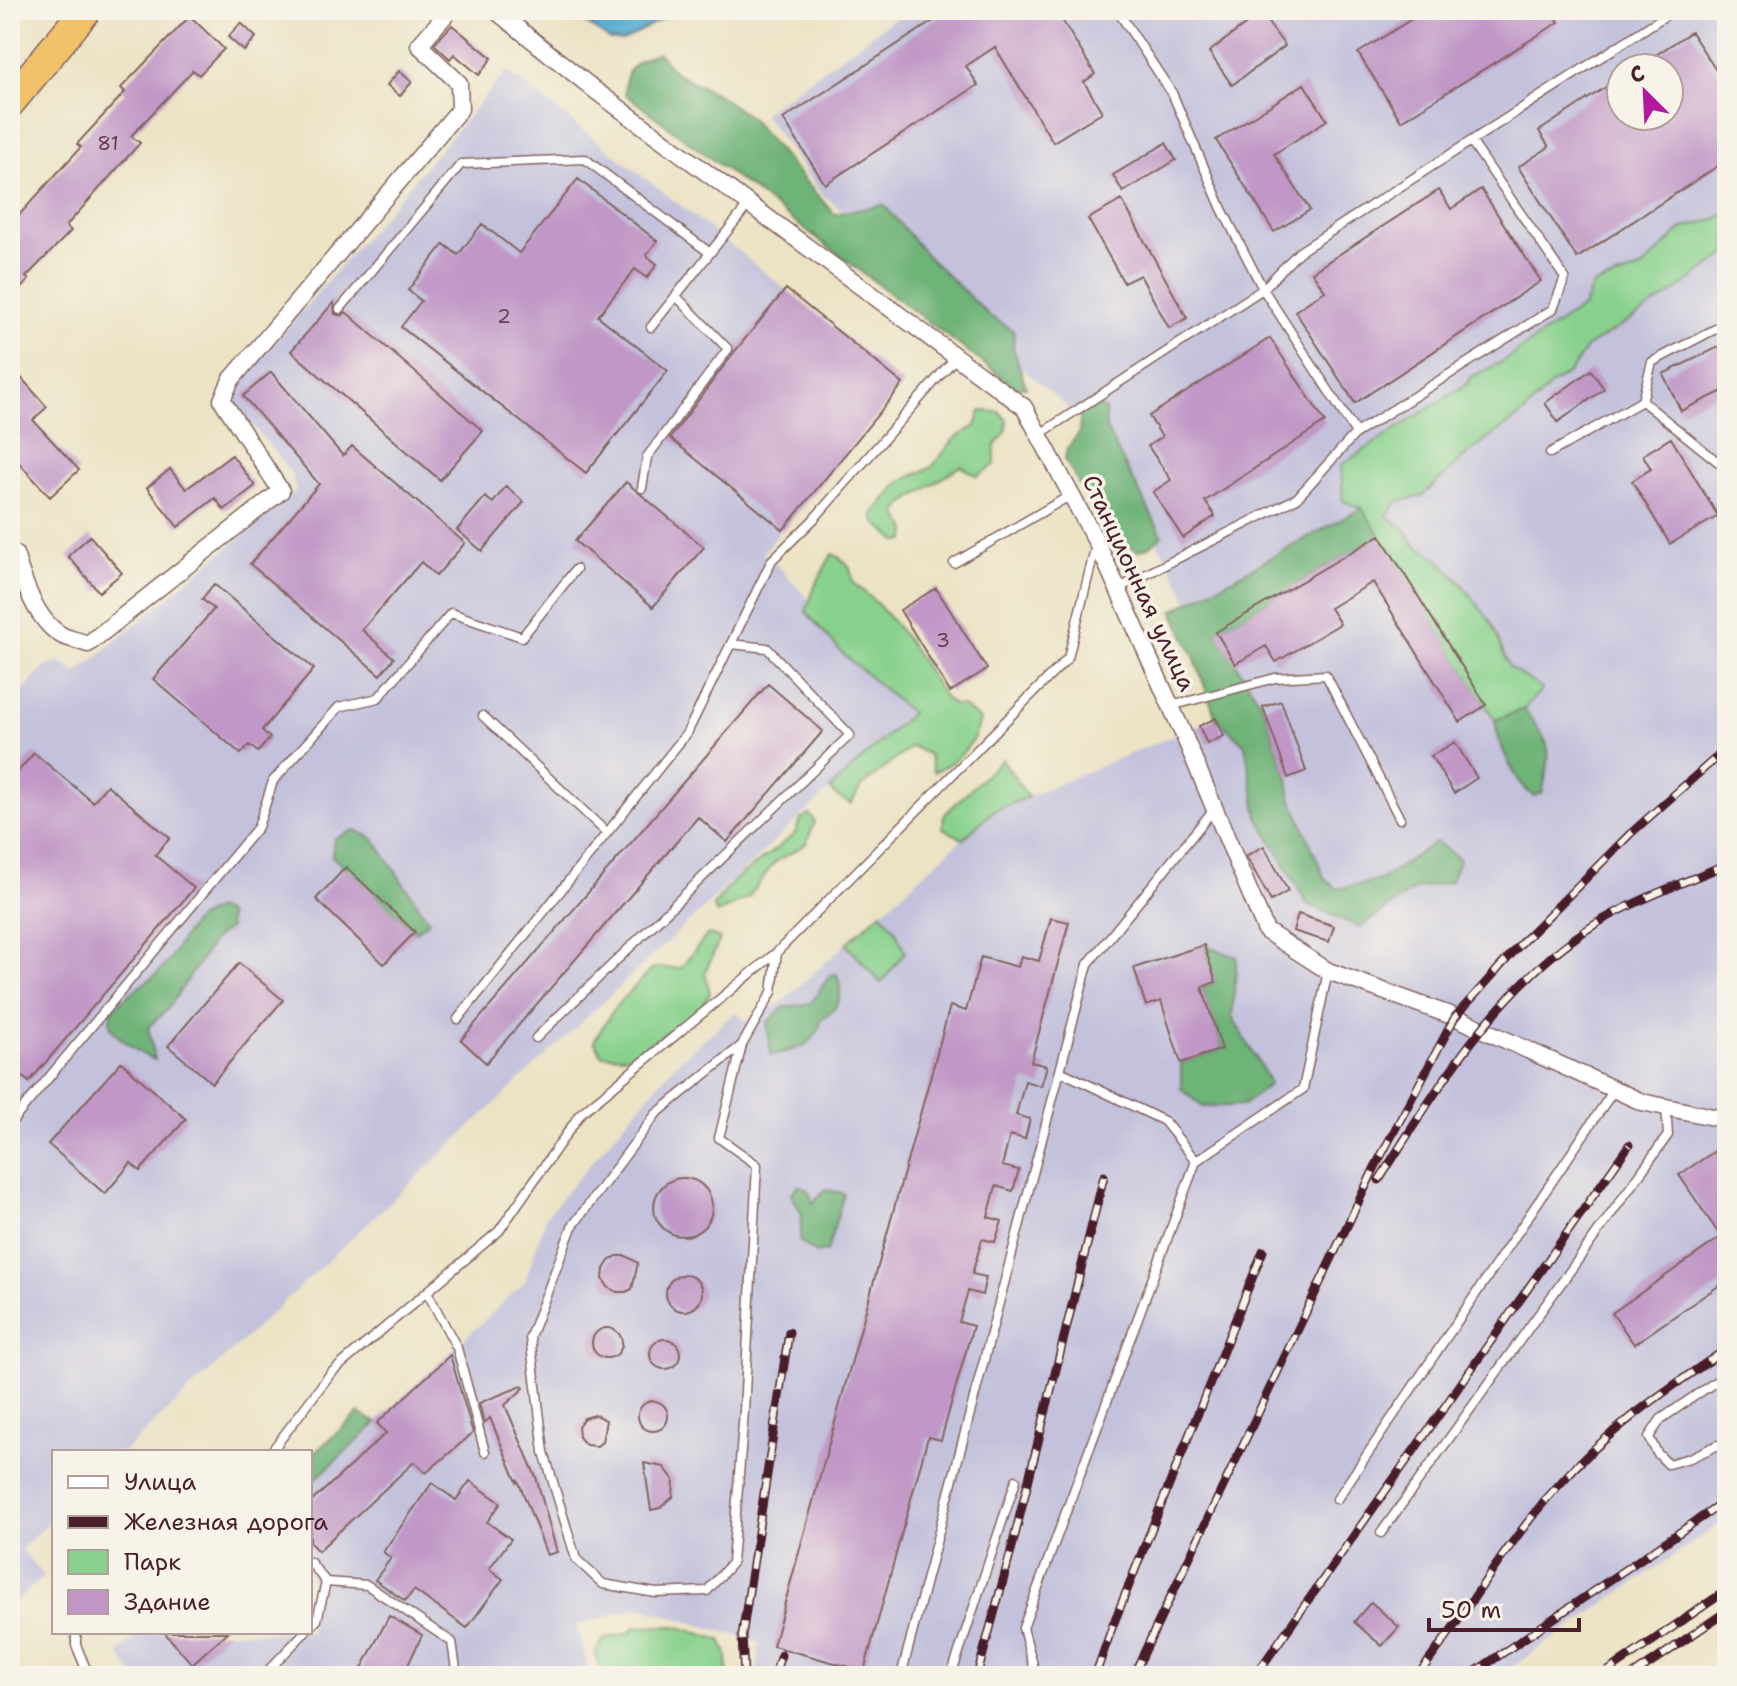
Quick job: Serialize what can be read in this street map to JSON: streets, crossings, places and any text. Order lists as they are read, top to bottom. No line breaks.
{"streets":{"street":["Станционная улица"]},"house_numbers":["81","2","3"],"legend":["Улица","Железная дорога","Парк","Здание"],"scale_bar":"50 m","north":"top left"}
